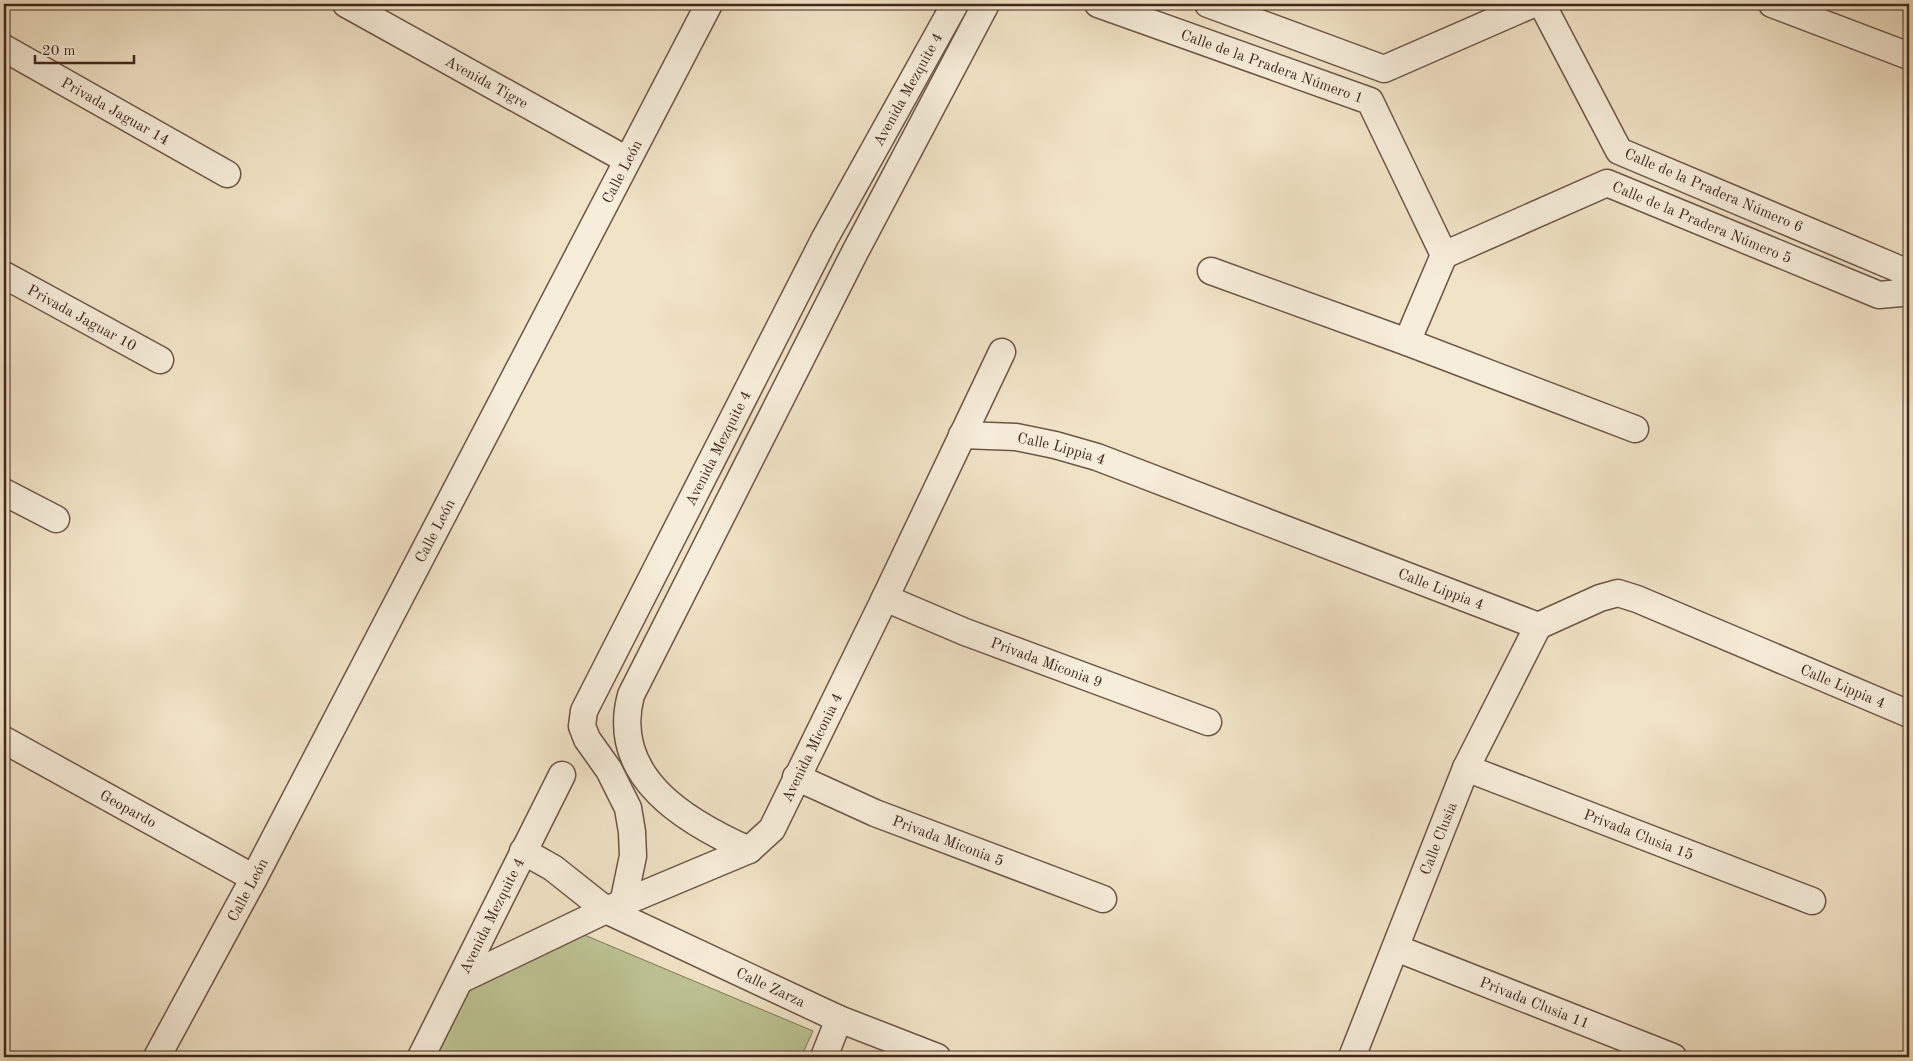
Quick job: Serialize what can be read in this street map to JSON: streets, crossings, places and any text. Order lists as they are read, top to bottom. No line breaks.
{"streets":{"street":["Calle de la Pradera Número 1","Avenida Tigre","Avenida Mezquite 4","Privada Jaguar 14","Calle León","Calle de la Pradera Número 6","Calle de la Pradera Número 5","Privada Jaguar 10","Calle Lippia 4","Privada Miconia 9","Avenida Miconia 4","Geopardo","Privada Clusia 15","Calle Clusia","Privada Miconia 5","Calle Zarza","Privada Clusia 11"]},"crossings":[["Calle de la Pradera Número 1","Calle de la Pradera Número 5"],["Avenida Tigre","Calle León"],["Avenida Mezquite 4","Avenida Miconia 4"],["Avenida Mezquite 4","Calle Zarza"],["Calle León","Geopardo"],["Calle de la Pradera Número 6","Calle de la Pradera Número 5"],["Calle Lippia 4","Avenida Miconia 4"],["Calle Lippia 4","Calle Clusia"],["Privada Miconia 9","Avenida Miconia 4"],["Avenida Miconia 4","Privada Miconia 5"],["Avenida Miconia 4","Calle Zarza"],["Privada Clusia 15","Calle Clusia"],["Calle Clusia","Privada Clusia 11"]],"scale_bar":"20 m"}
